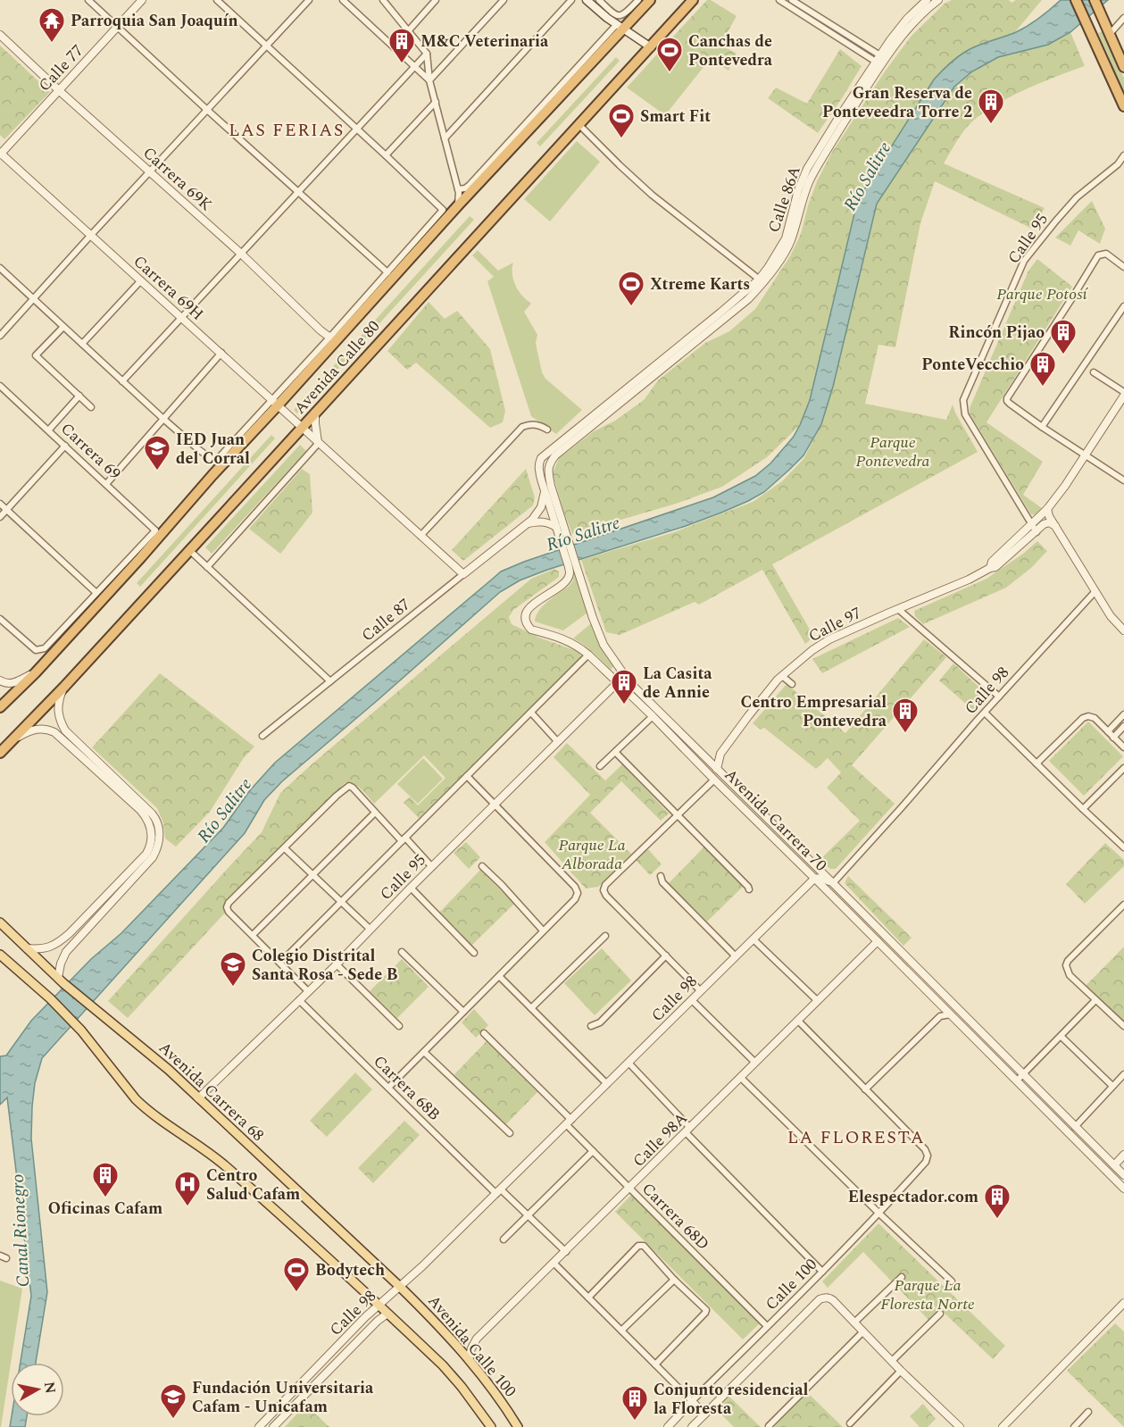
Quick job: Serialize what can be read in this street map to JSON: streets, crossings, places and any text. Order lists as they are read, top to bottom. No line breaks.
{"streets":{"highway":["Avenida Calle 80"],"main road":["Avenida Carrera 68","Avenida Calle 100"],"street":["Calle 77","Carrera 69K","Calle 86A","Calle 95","Carrera 69H","Carrera 69","Calle 87","Calle 97","Calle 98","Avenida Carrera 70","Carrera 68B","Calle 98A","Carrera 68D","Calle 100"]},"crossings":[["Calle 77","Carrera 69K"],["Calle 77","Carrera 69H"],["Carrera 69K","Avenida Calle 80"],["Calle 86A","Avenida Carrera 70"],["Calle 95","Calle 97"],["Calle 95","Avenida Carrera 70"],["Calle 95","Carrera 68B"],["Calle 95","Avenida Carrera 68"],["Carrera 69H","Avenida Calle 80"],["Carrera 69H","Calle 87"],["Avenida Calle 80","Carrera 69"],["Calle 87","Avenida Carrera 70"],["Calle 97","Avenida Carrera 70"],["Calle 98","Avenida Carrera 70"],["Calle 98","Carrera 68B"],["Calle 98","Avenida Carrera 68"],["Calle 98","Carrera 68D"],["Calle 98","Avenida Calle 100"],["Avenida Carrera 70","Calle 98A"],["Carrera 68B","Calle 98A"],["Avenida Carrera 68","Avenida Calle 100"],["Calle 98A","Carrera 68D"],["Calle 98A","Avenida Calle 100"],["Carrera 68D","Calle 100"]],"districts":["LAS FERIAS","LA FLORESTA"],"water":["Río Salitre","Canal Rionegro"],"parks":["Parque Potosí","Parque Pontevedra","Parque La Alborada","Parque La Floresta Norte"],"places":{"temple":["Parroquia San Joaquín"],"building":["M&C Veterinaria","Gran Reserva de Ponteveedra Torre 2","Rincón Pijao","PonteVecchio","La Casita de Annie","Centro Empresarial Pontevedra","Oficinas Cafam","Elespectador.com","Conjunto residencial la Floresta"],"sports":["Canchas de Pontevedra","Smart Fit","Xtreme Karts","Bodytech"],"school or university":["IED Juan del Corral","Colegio Distrital Santa Rosa - Sede B","Fundación Universitaria Cafam - Unicafam"],"hospital":["Centro Salud Cafam"]},"north":"right"}
